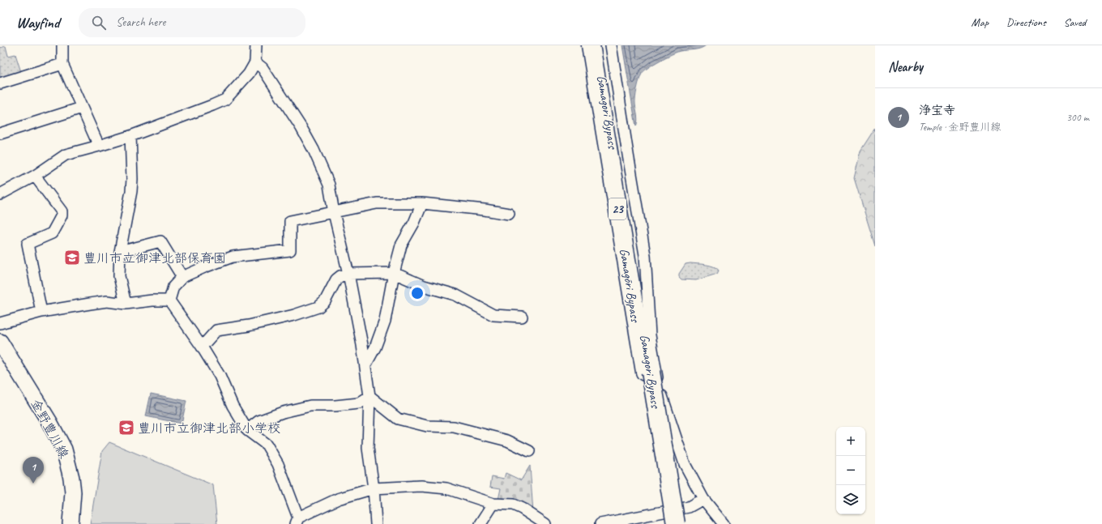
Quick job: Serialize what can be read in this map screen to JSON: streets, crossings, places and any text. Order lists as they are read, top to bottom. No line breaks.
{"streets":{"highway":["Gamagori Bypass","23","Gamagōri Bypass"],"main road":["金野豊川線"]},"crossings":[["Gamagori Bypass","Gamagōri Bypass"]],"places":{"school or university":["豊川市立御津北部保育園","豊川市立御津北部小学校"]},"page":{"header":"Wayfind","search":"Search here","nav":["Map","Directions","Saved"],"heading":"Nearby","list":[{"mark":"1","name":"浄宝寺","note":"Temple · 金野豊川線","value":"300 m"}],"map_buttons":["+","−"],"pins":"1"}}
